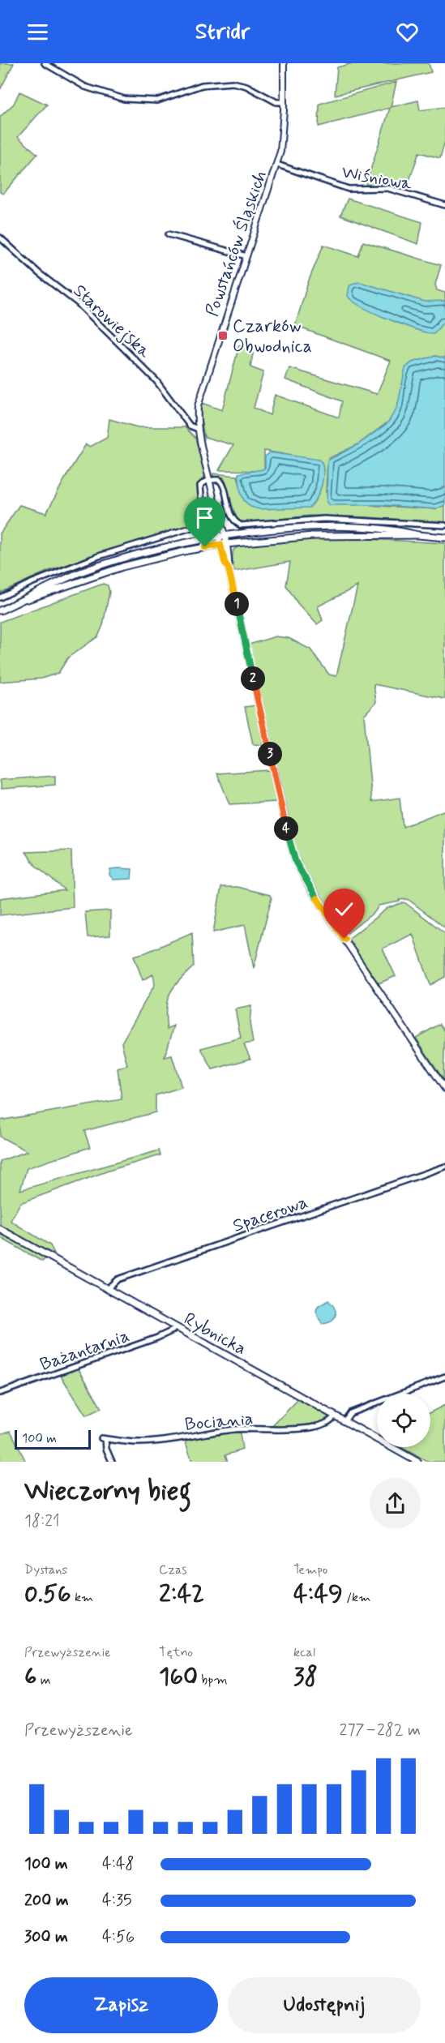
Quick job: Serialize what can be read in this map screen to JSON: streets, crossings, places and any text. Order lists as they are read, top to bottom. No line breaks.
{"streets":{"main road":["Rybnicka"],"street":["Wiśniowa","Powstańców Śląskich","Starowiejska","Spacerowa","Bażantarnia","Bociania"]},"crossings":[["Wiśniowa","Powstańców Śląskich"],["Powstańców Śląskich","Starowiejska"],["Spacerowa","Rybnicka"],["Rybnicka","Bażantarnia"],["Rybnicka","Bociania"]],"places":{"transit":["Czarków Obwodnica"]},"scale_bar":"100 m","page":{"header":"Stridr","pins":["1","2","3","4"],"scale":"100 m","heading":["Wieczorny bieg","18:21"],"stats":[["Dystans","0.56 km"],["Czas","2:42"],["Tempo","4:49 /km"],["Przewyższenie","6 m"],["Tętno","160 bpm"],["kcal","38"]],"chart":["Przewyższenie","277–282 m"],"list":[{"name":"100 m","note":"4:48"},{"name":"200 m","note":"4:35"},{"name":"300 m","note":"4:56"}],"buttons":["Zapisz","Udostępnij"]}}
